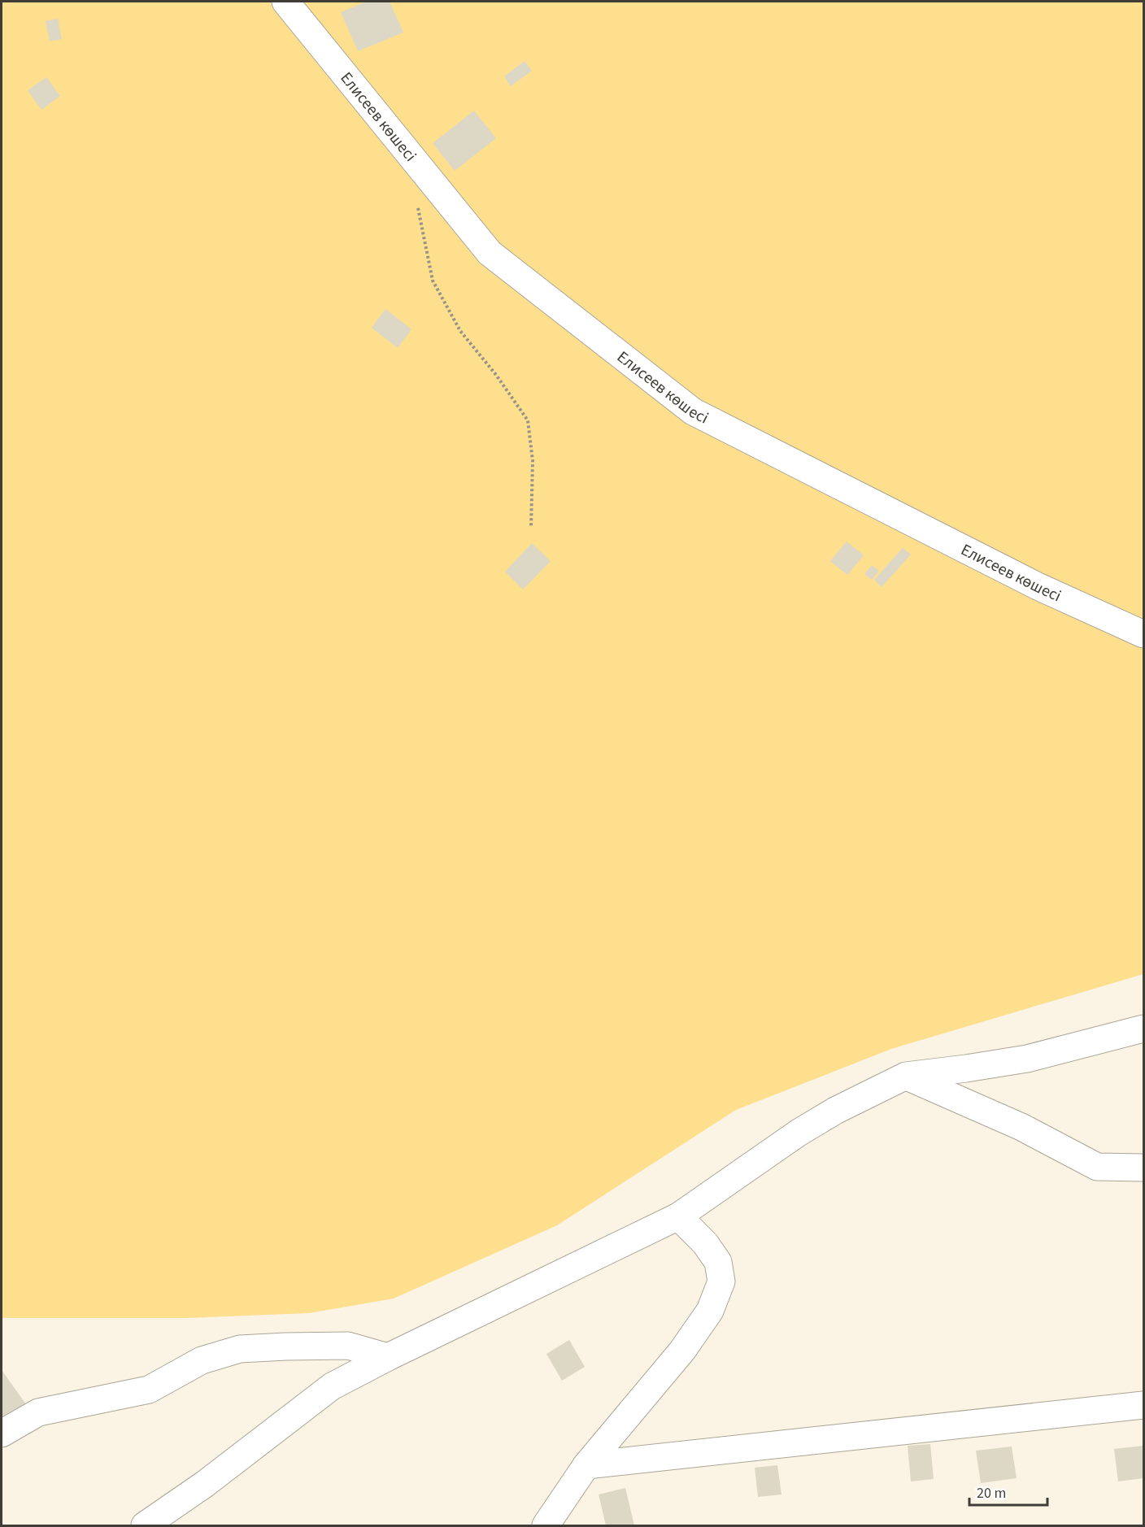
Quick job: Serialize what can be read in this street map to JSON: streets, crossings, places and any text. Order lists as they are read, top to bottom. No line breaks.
{"streets":{"street":["Елисеев көшесі"]},"scale_bar":"20 m"}
